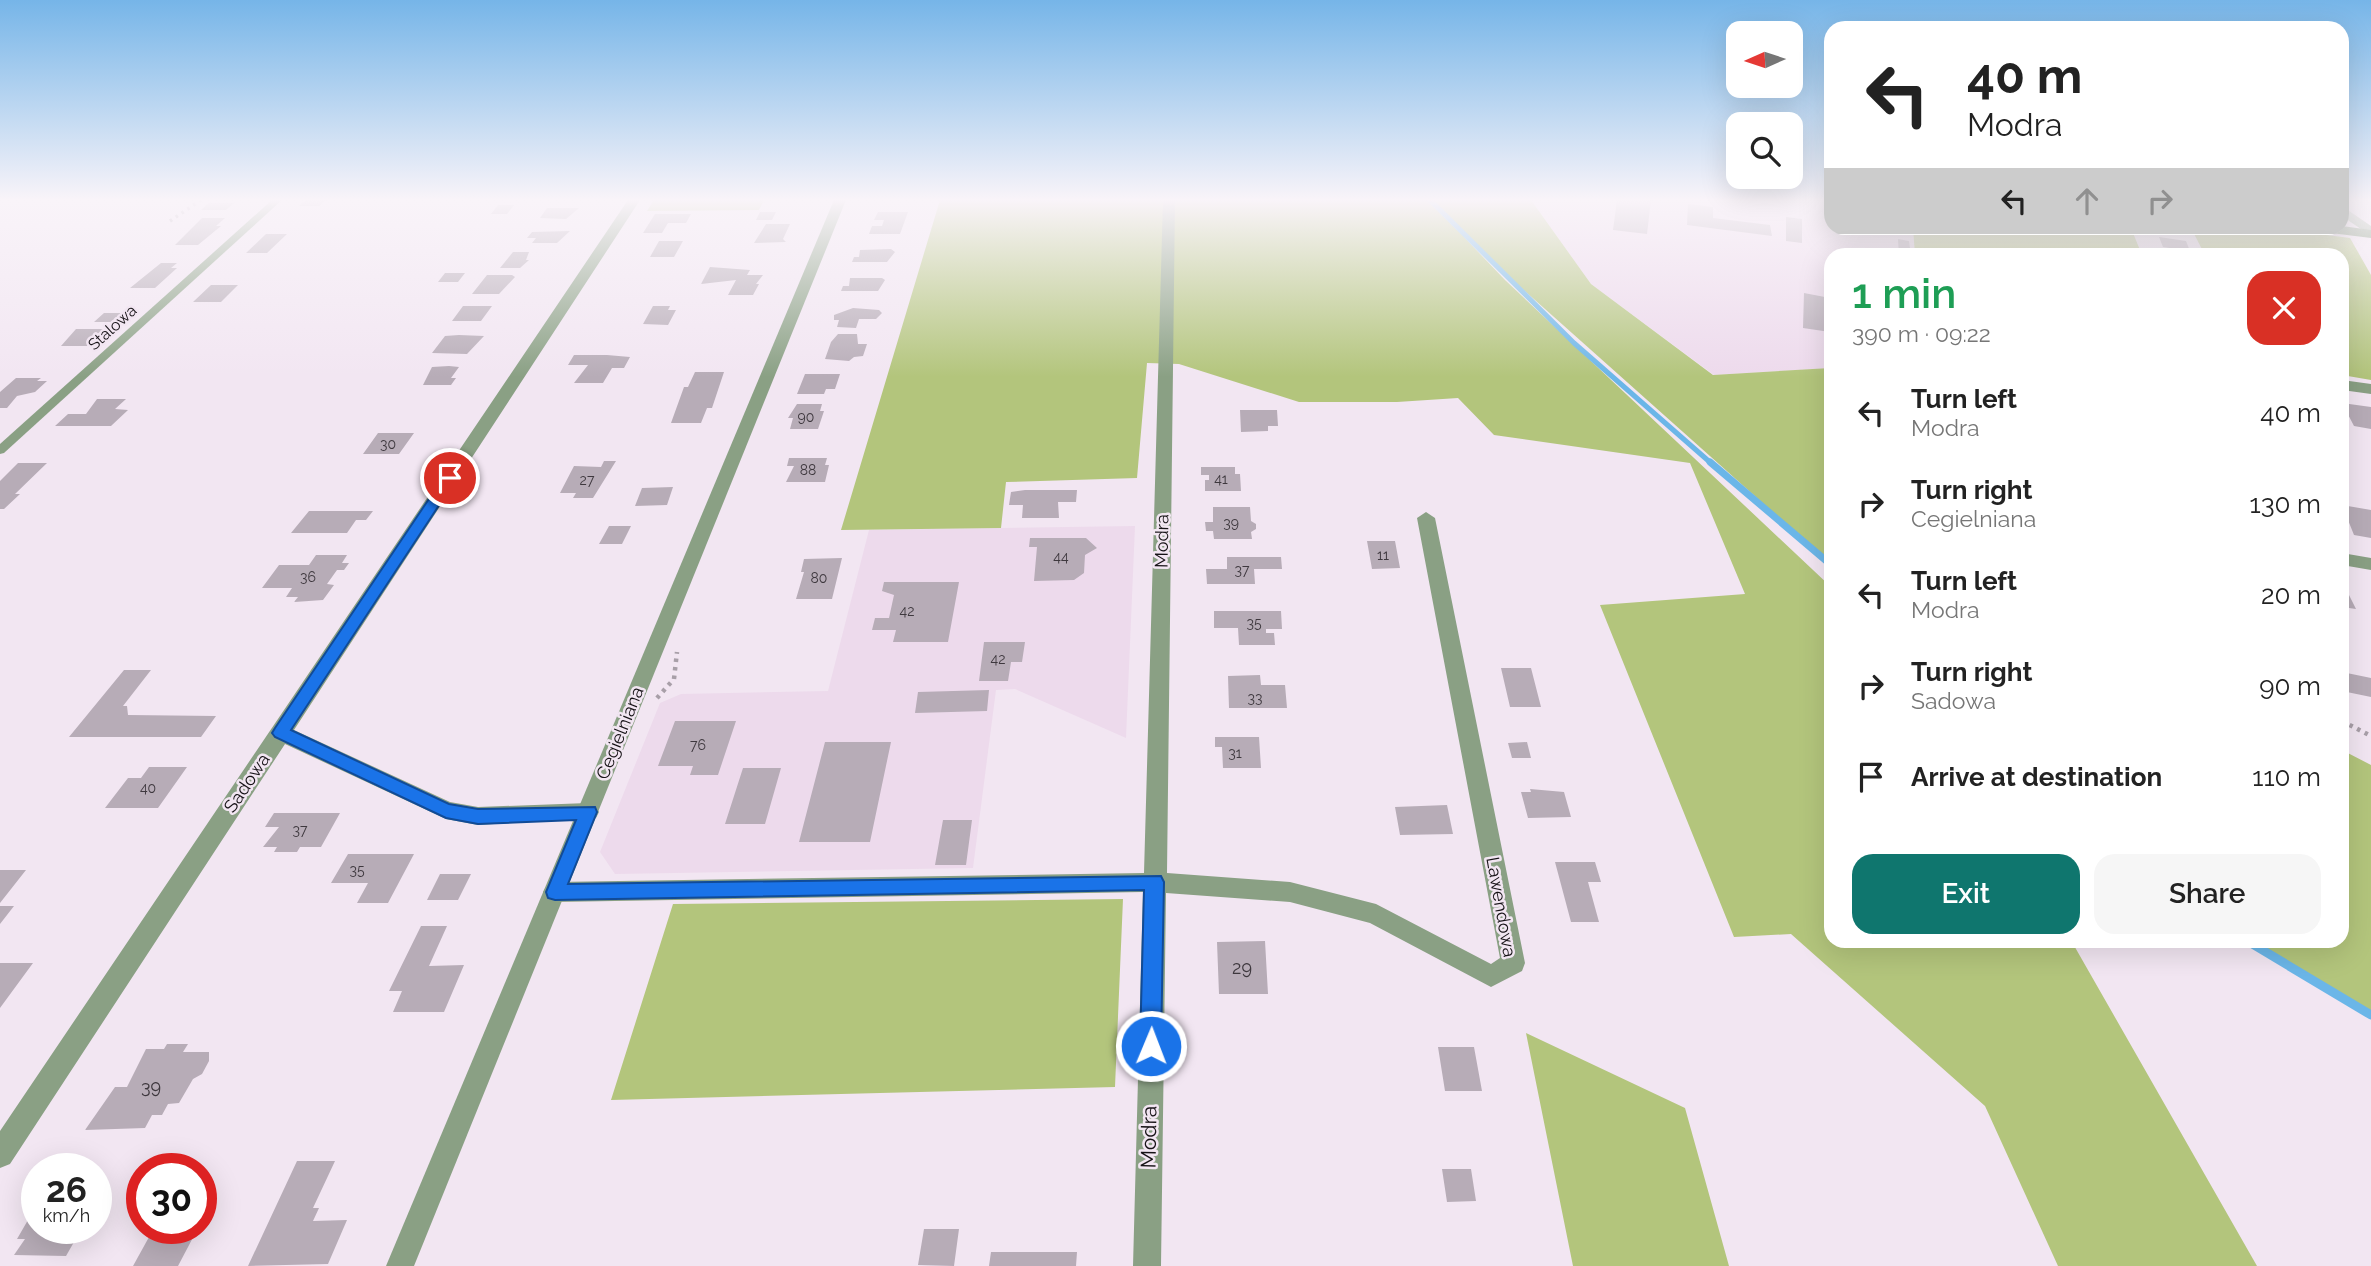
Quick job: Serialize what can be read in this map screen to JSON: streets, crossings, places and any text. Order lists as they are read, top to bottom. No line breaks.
{"streets":{"street":["Modra","Cegielniana","Sadowa","Lawendowa"],"lane":["Stalowa"]},"crossings":[["Modra","Lawendowa"]],"house_numbers":["90","30","88","41","27","39","11","44","37","36","80","42","35","42","33","76","31","40","37","35","29","39"],"north":"left","page":{"turn":["40 m","Modra"],"heading":["1 min","390 m · 09:22"],"list":[{"name":"Turn left","note":"Modra","value":"40 m"},{"name":"Turn right","note":"Cegielniana","value":"130 m"},{"name":"Turn left","note":"Modra","value":"20 m"},{"name":"Turn right","note":"Sadowa","value":"90 m"},{"name":"Arrive at destination","value":"110 m"}],"buttons":["Exit","Share"],"speed":"26 km/h","limit":"30"}}
